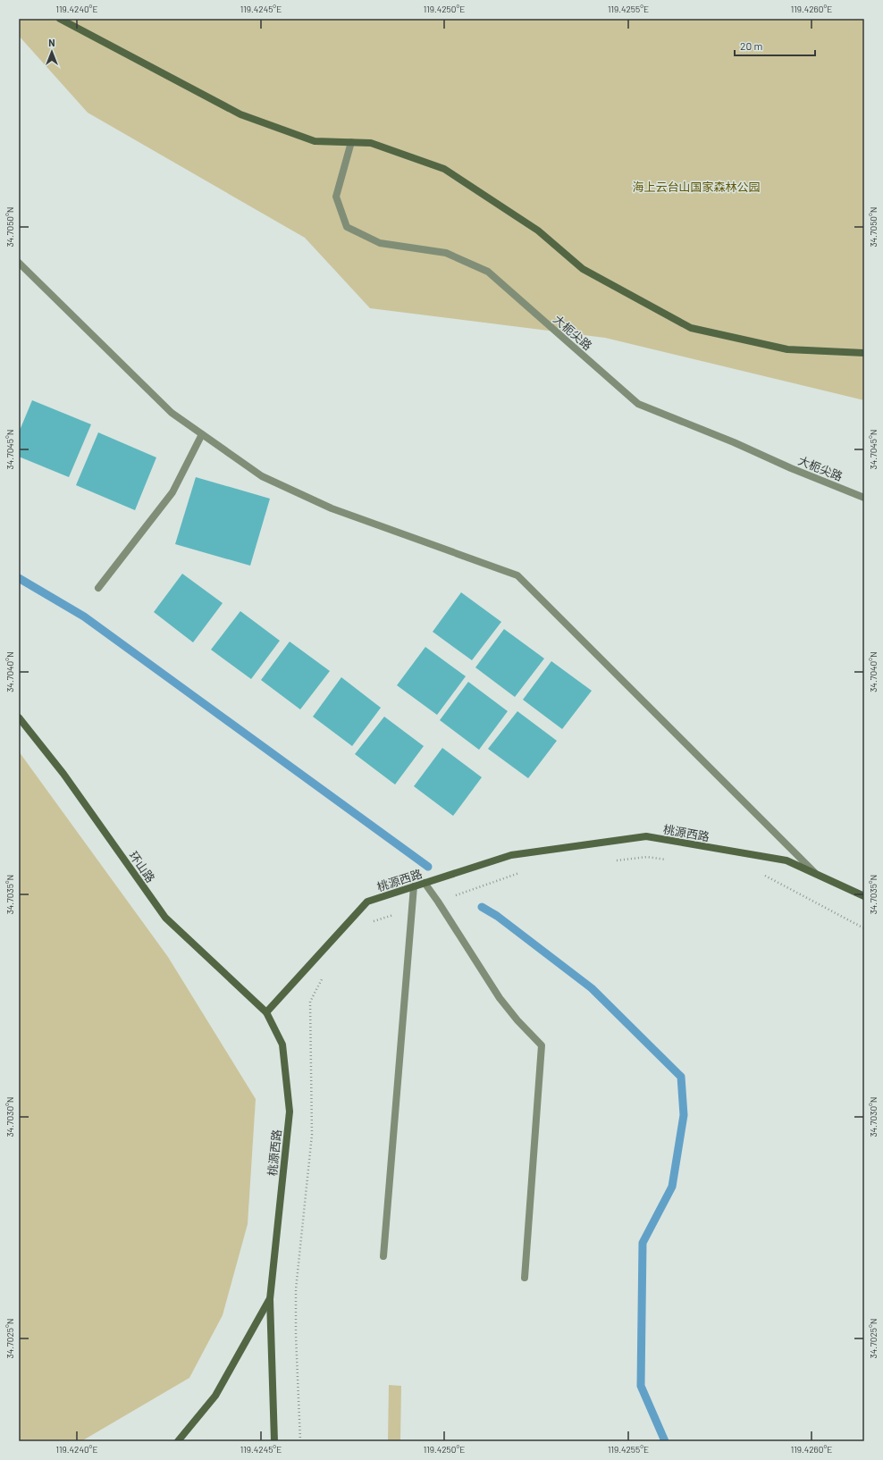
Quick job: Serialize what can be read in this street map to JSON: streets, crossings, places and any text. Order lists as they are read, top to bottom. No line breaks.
{"streets":{"street":["大枙尖路","桃源西路","环山路"]},"crossings":[["桃源西路","环山路"]],"parks":["海上云台山国家森林公园"],"scale_bar":"20 m","north":"top","coordinates":["119.4240°E","119.4245°E","119.4250°E","119.4255°E","119.4260°E","34.7050°N","34.7045°N","34.7040°N","34.7035°N","34.7030°N","34.7025°N"]}
